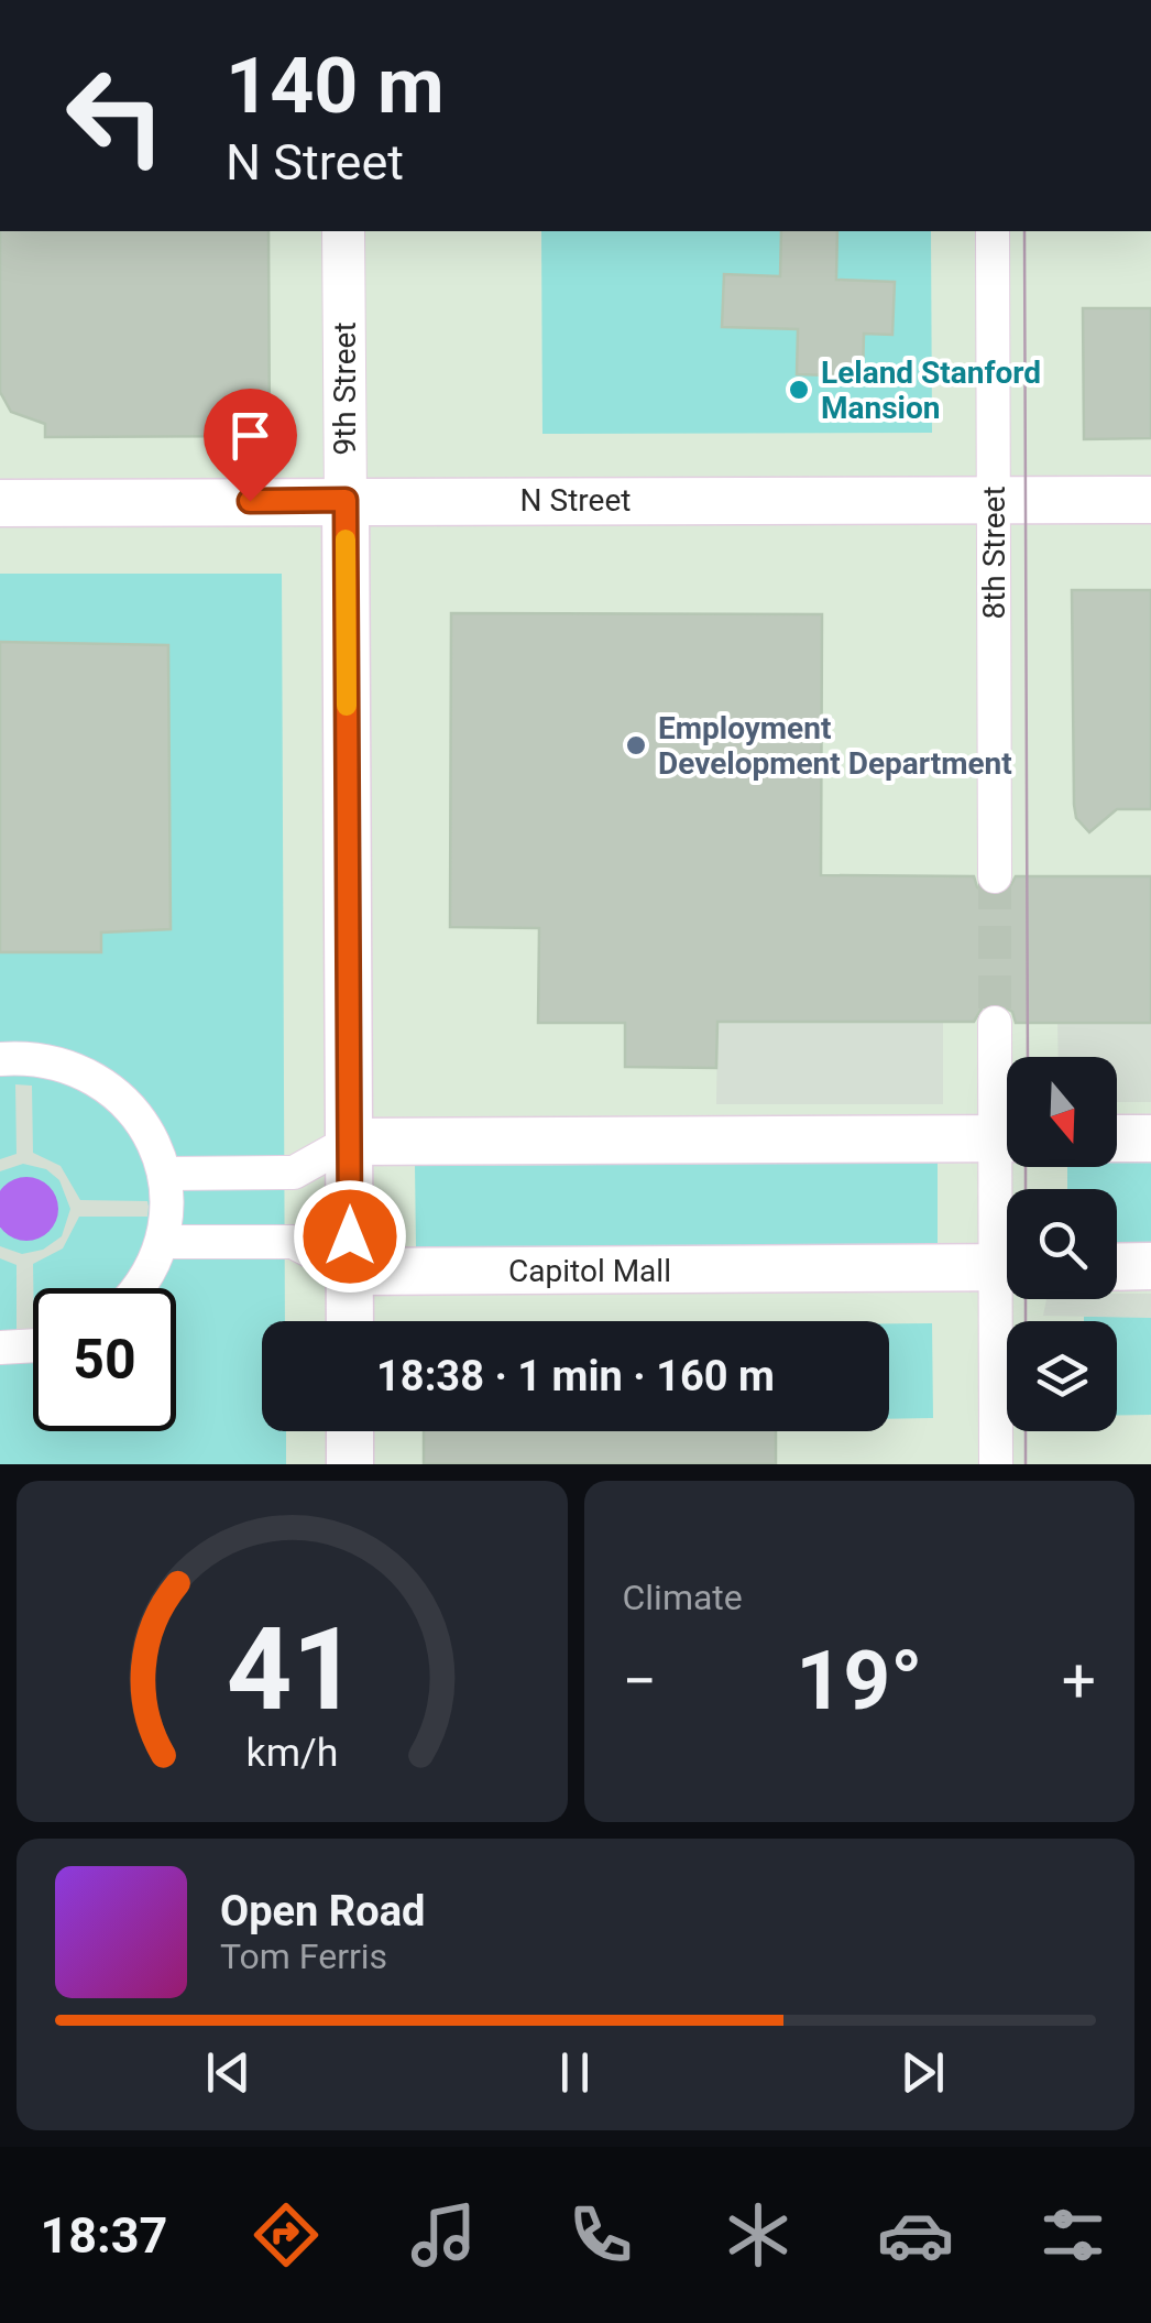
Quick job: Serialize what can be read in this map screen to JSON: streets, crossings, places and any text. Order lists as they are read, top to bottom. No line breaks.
{"streets":{"main road":["9th Street","N Street","Capitol Mall"],"street":["8th Street"]},"crossings":[["9th Street","N Street"],["9th Street","Capitol Mall"],["N Street","8th Street"]],"places":["Leland Stanford Mansion","Employment Development Department"],"north":"bottom","page":{"turn":["140 m","N Street"],"limit":"50","trip":"18:38 · 1 min · 160 m","tile":"Climate","heat":["−","19°","+"],"song":["Open Road","Tom Ferris"],"tabs":"18:37","gauge":["41","km/h"]}}
